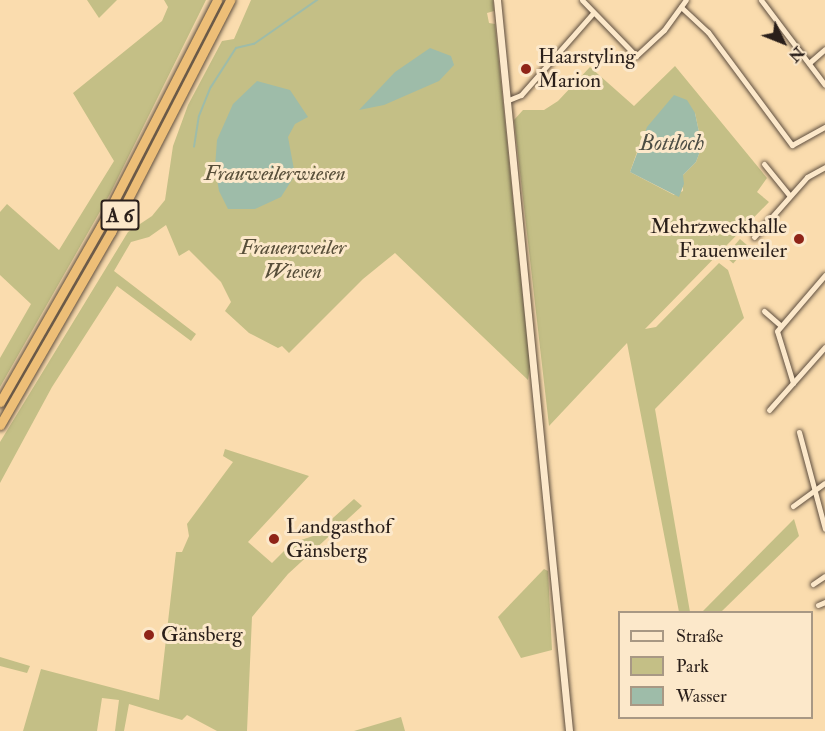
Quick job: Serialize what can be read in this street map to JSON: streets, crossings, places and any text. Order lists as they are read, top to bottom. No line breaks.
{"streets":{"highway":["A 6"]},"water":["Bottloch"],"parks":["Frauweilerwiesen","Frauenweiler Wiesen"],"places":["Haarstyling Marion","Mehrzweckhalle Frauenweiler","Landgasthof Gänsberg","Gänsberg"],"legend":["Straße","Park","Wasser"],"north":"bottom right"}
